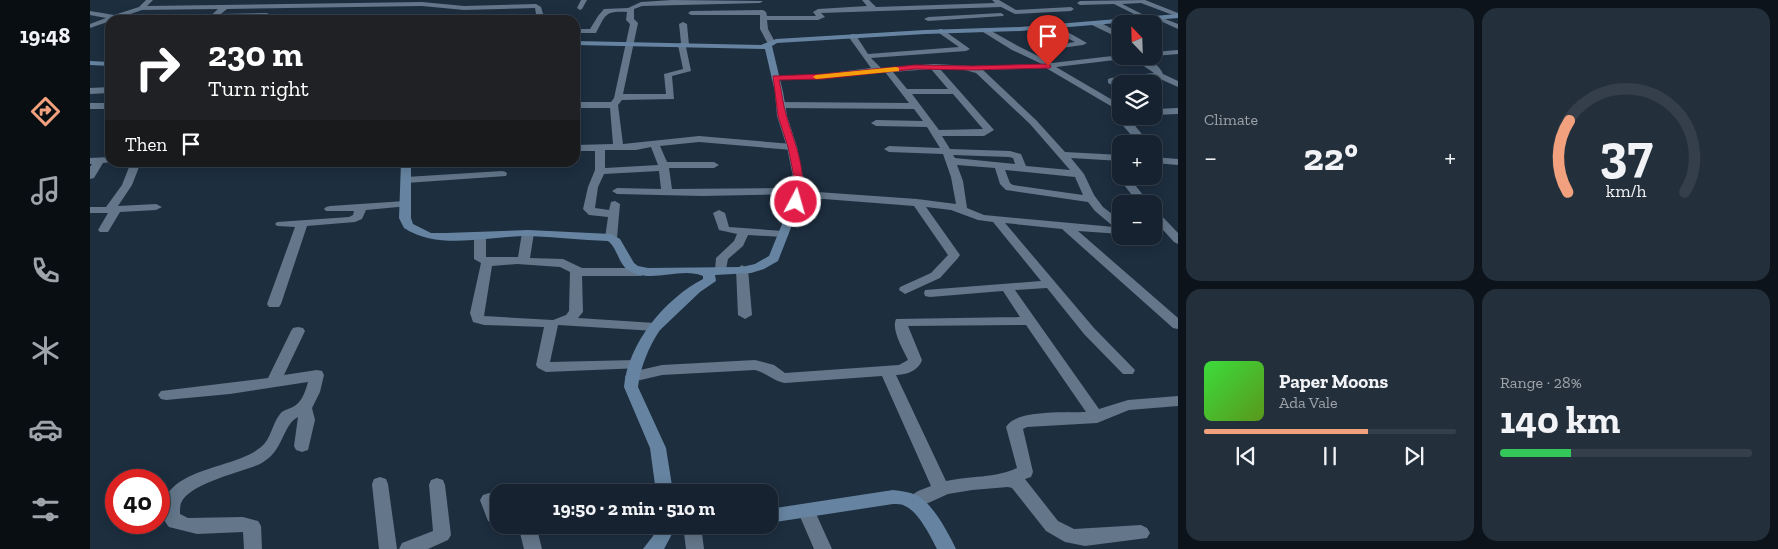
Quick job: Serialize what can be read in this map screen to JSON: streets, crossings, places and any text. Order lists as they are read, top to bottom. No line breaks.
{"north":"top left","page":{"tabs":"19:48","tile":["Climate",["Range · 28%","140 km"]],"map_buttons":["+","−"],"turn":["230 m","Turn right"],"then":"Then","heat":["−","22°","+"],"song":["Paper Moons","Ada Vale"],"limit":"40","trip":"19:50 · 2 min · 510 m","gauge":["37","km/h"]}}
